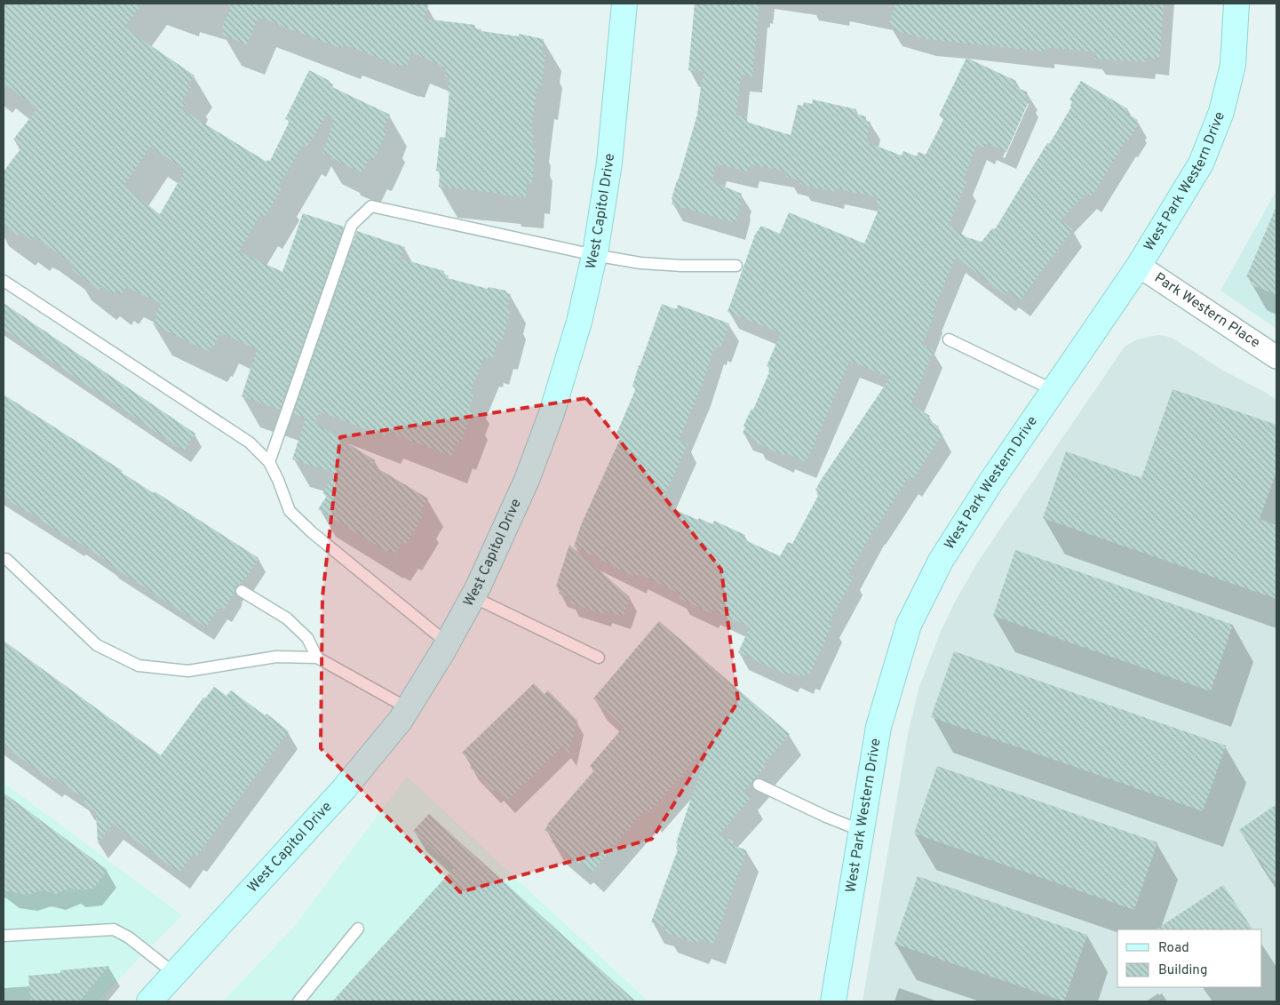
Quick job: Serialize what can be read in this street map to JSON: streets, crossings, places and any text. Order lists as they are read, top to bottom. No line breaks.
{"streets":{"street":["West Park Western Drive","West Capitol Drive","Park Western Place"]},"crossings":[["West Park Western Drive","Park Western Place"]],"legend":["Road","Building"]}
